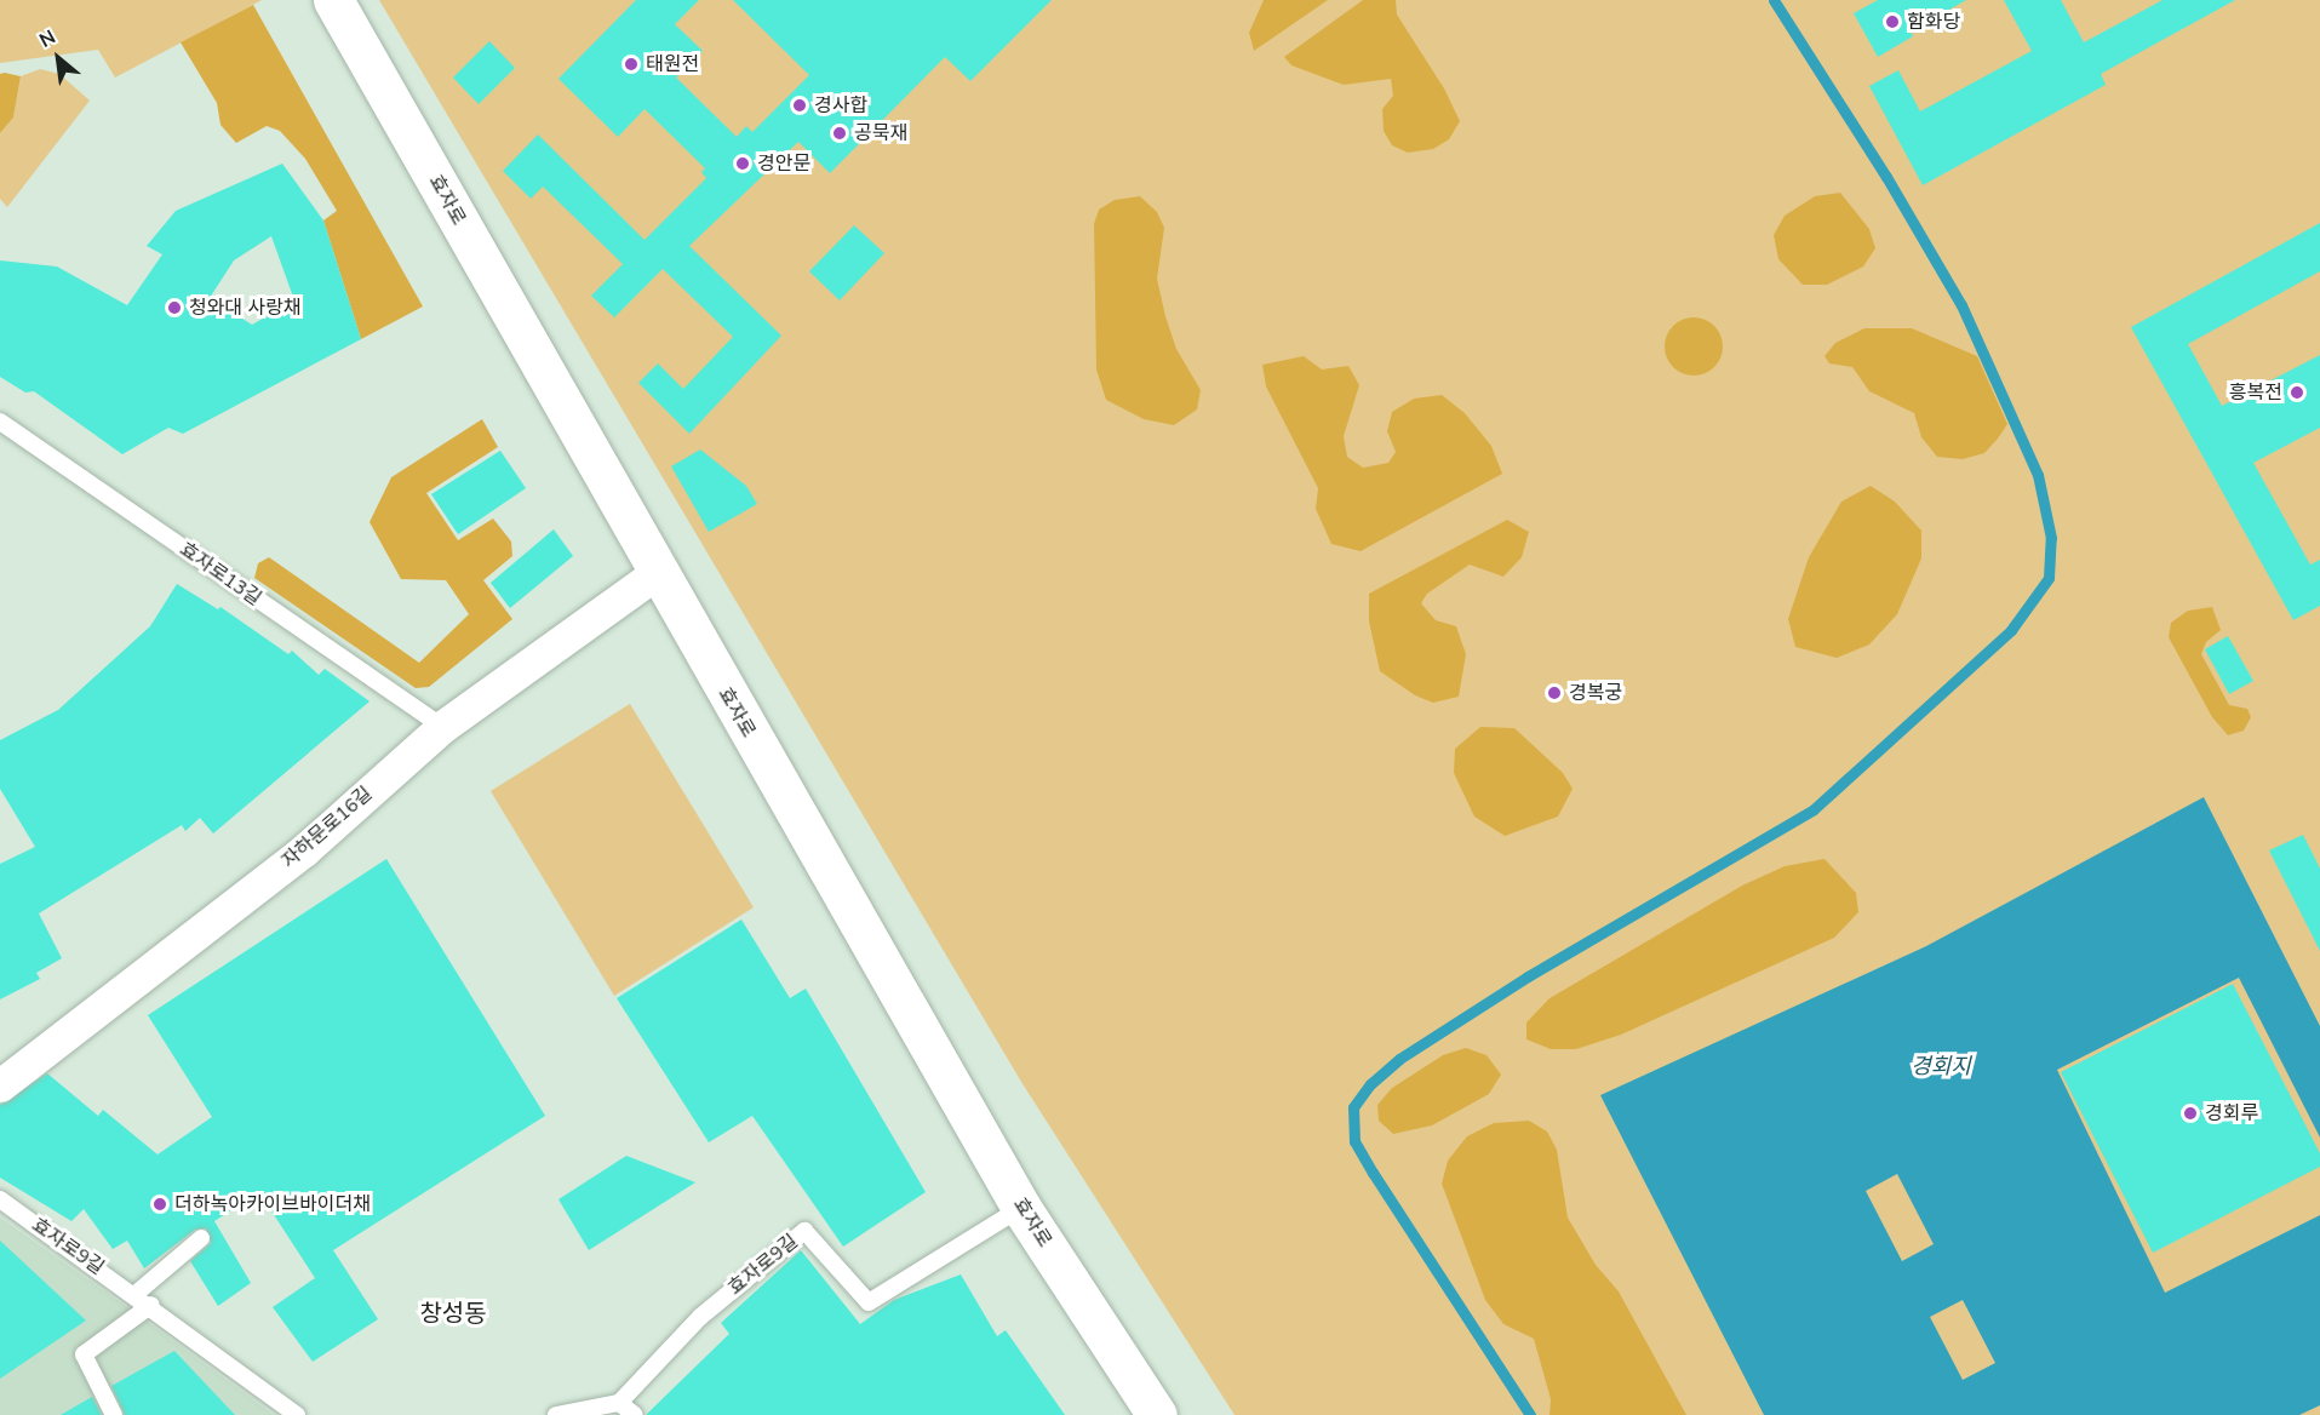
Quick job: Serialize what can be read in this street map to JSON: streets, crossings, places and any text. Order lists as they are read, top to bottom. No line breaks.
{"streets":{"street":["효자로","자하문로16길"],"lane":["효자로13길","효자로9길"]},"crossings":[["효자로","자하문로16길"],["효자로","효자로9길"],["효자로13길","자하문로16길"]],"districts":["창성동"],"water":["경회지"],"places":["함화당","태원전","경사합","공묵재","경안문","청와대 사랑채","흥복전","경복궁","경회루","더하녹아카이브바이더채"],"north":"top left"}
